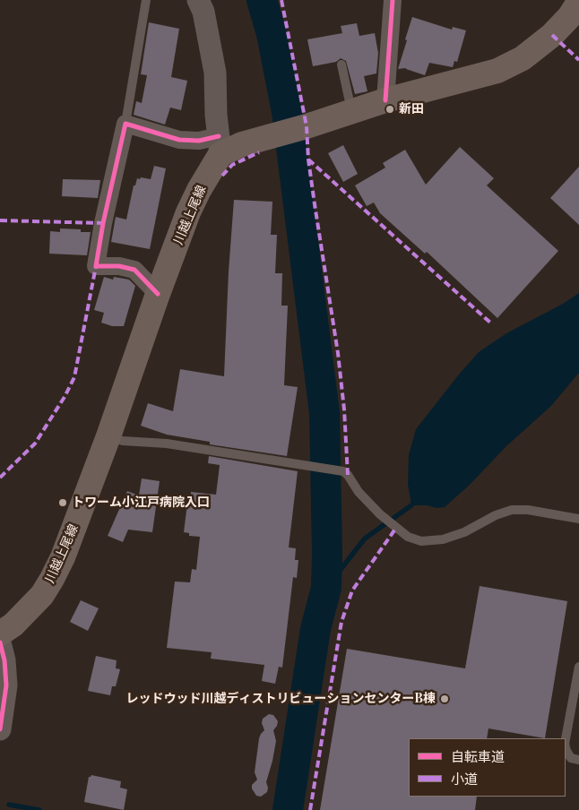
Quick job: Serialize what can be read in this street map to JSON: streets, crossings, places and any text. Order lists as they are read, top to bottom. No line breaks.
{"streets":{"main road":["川越上尾線"]},"places":["新田","トワーム小江戸病院入口","レッドウッド川越ディストリビューションセンターB棟"],"legend":["自転車道","小道"]}
